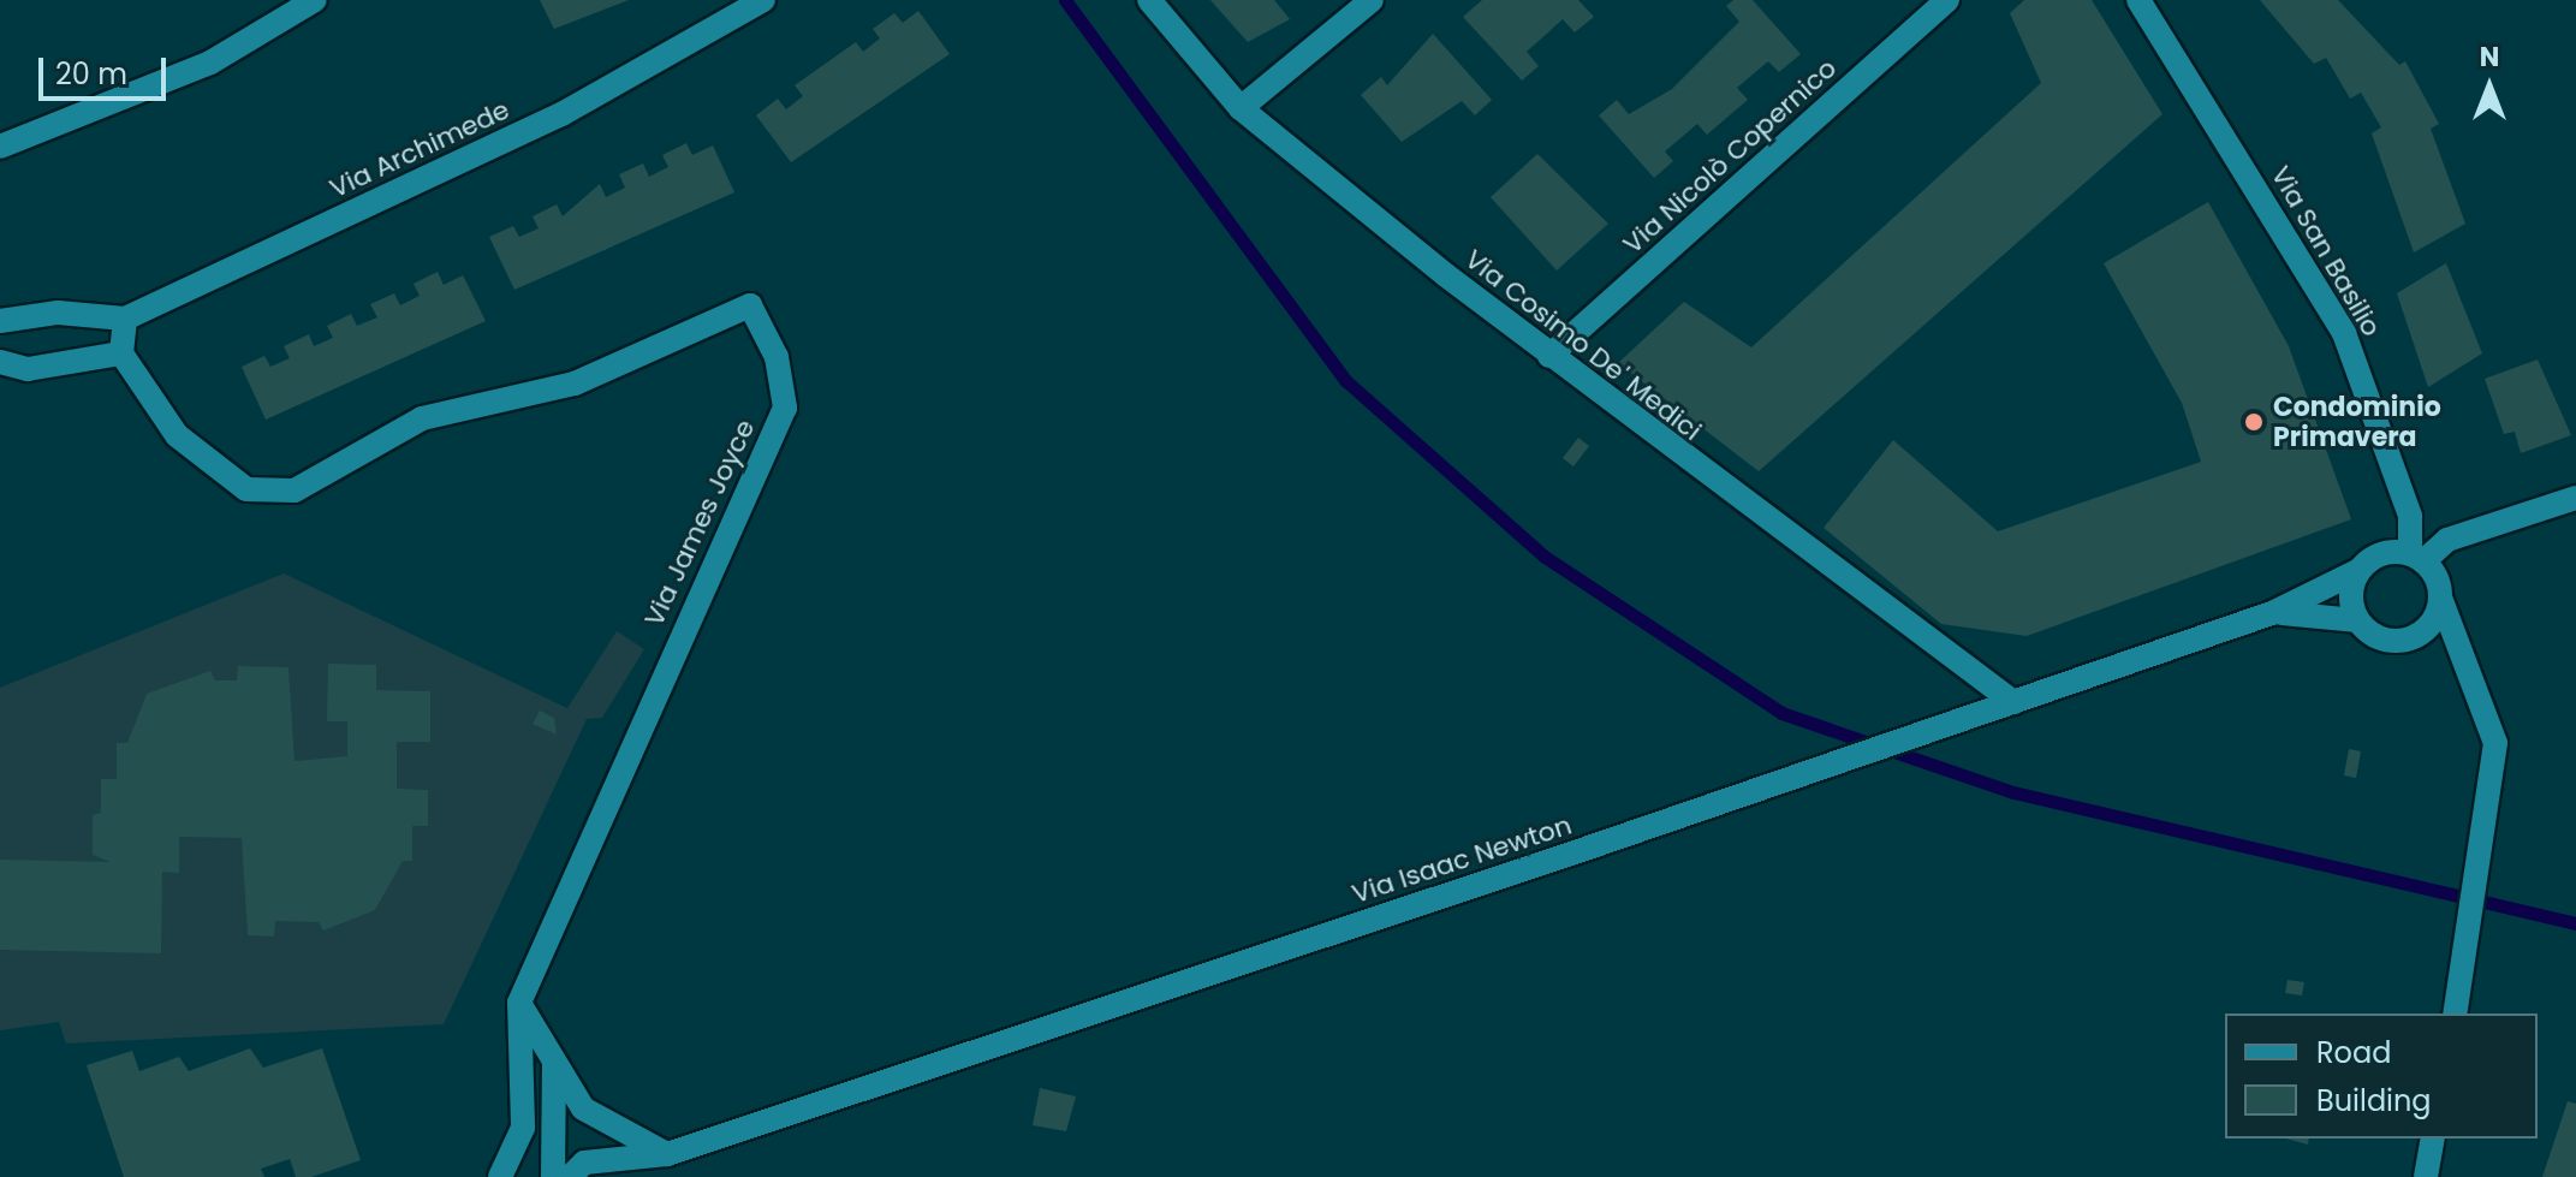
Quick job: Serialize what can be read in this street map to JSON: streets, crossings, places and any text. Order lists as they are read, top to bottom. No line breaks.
{"streets":{"street":["Via Archimede","Via Nicolò Copernico","Via San Basilio","Via Cosimo De' Medici","Via James Joyce","Via Isaac Newton"]},"crossings":[["Via Nicolò Copernico","Via Cosimo De' Medici"],["Via San Basilio","Via Isaac Newton"],["Via Cosimo De' Medici","Via Isaac Newton"]],"places":["Condominio Primavera"],"legend":["Road","Building"],"scale_bar":"20 m","north":"top"}
